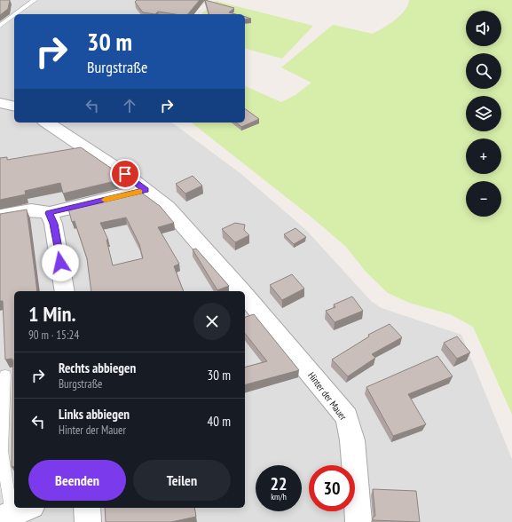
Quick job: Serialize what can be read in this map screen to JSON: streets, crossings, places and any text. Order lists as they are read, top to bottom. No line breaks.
{"streets":{"street":["Hinter der Mauer"]},"page":{"map_buttons":["+","−"],"turn":["30 m","Burgstraße"],"heading":["1 Min.","90 m · 15:24"],"list":[{"name":"Rechts abbiegen","note":"Burgstraße","value":"30 m"},{"name":"Links abbiegen","note":"Hinter der Mauer","value":"40 m"}],"buttons":["Beenden","Teilen"],"speed":"22 km/h","limit":"30"}}
